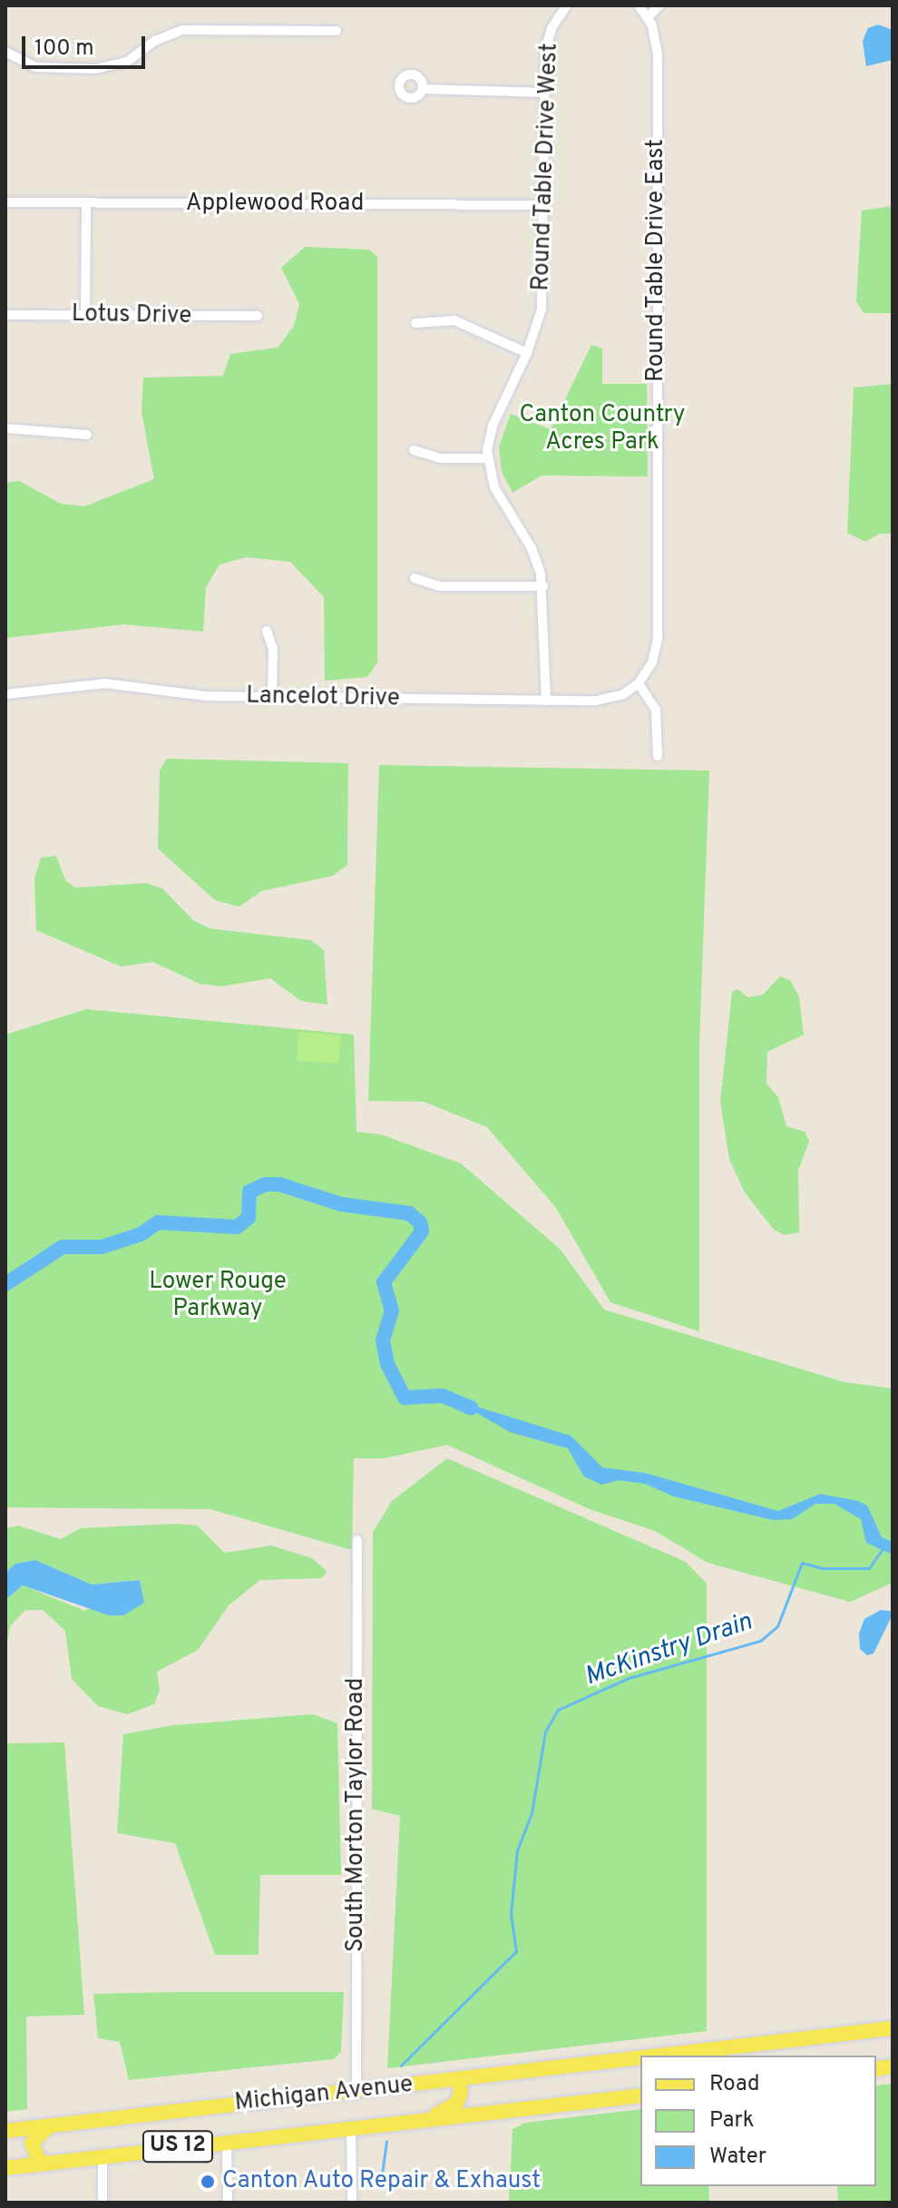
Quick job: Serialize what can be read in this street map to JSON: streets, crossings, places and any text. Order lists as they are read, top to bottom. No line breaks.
{"streets":{"main road":["Michigan Avenue","US 12"],"street":["Round Table Drive West","Applewood Road","Round Table Drive East","Lotus Drive","Lancelot Drive","South Morton Taylor Road"]},"crossings":[["Round Table Drive West","Applewood Road"],["Round Table Drive West","Lancelot Drive"],["Round Table Drive East","Lancelot Drive"],["South Morton Taylor Road","Michigan Avenue"]],"water":["McKinstry Drain"],"parks":["Canton Country Acres Park","Lower Rouge Parkway"],"places":["Canton Auto Repair & Exhaust"],"legend":["Road","Park","Water"],"scale_bar":"100 m"}
